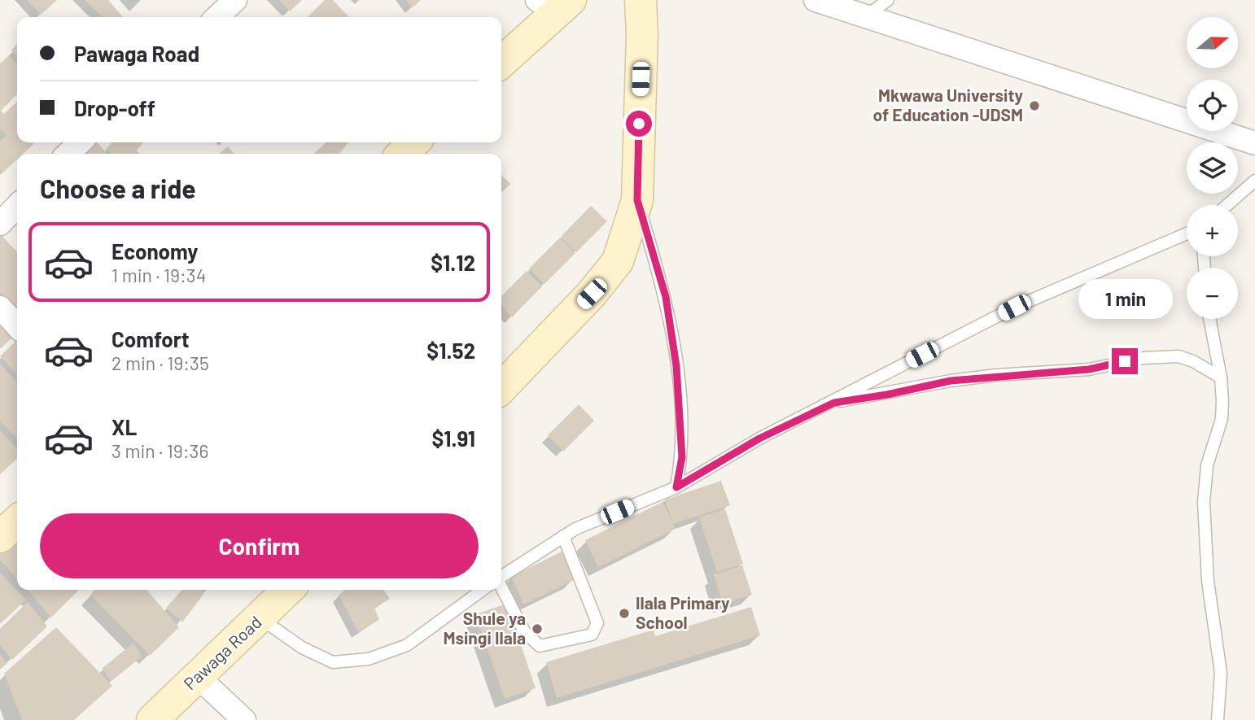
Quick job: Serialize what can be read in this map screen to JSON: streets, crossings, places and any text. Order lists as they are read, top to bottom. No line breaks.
{"streets":{"main road":["Pawaga Road"]},"places":["Mkwawa University of Education -UDSM","Ilala Primary School","Shule ya Msingi Ilala"],"north":"right","page":{"map_buttons":["+","−"],"banner":["Pawaga Road","Drop-off"],"heading":"Choose a ride","list":[{"name":"Economy","note":"1 min · 19:34","value":"$1.12"},{"name":"Comfort","note":"2 min · 19:35","value":"$1.52"},{"name":"XL","note":"3 min · 19:36","value":"$1.91"}],"bubble":"1 min","buttons":"Confirm"}}
